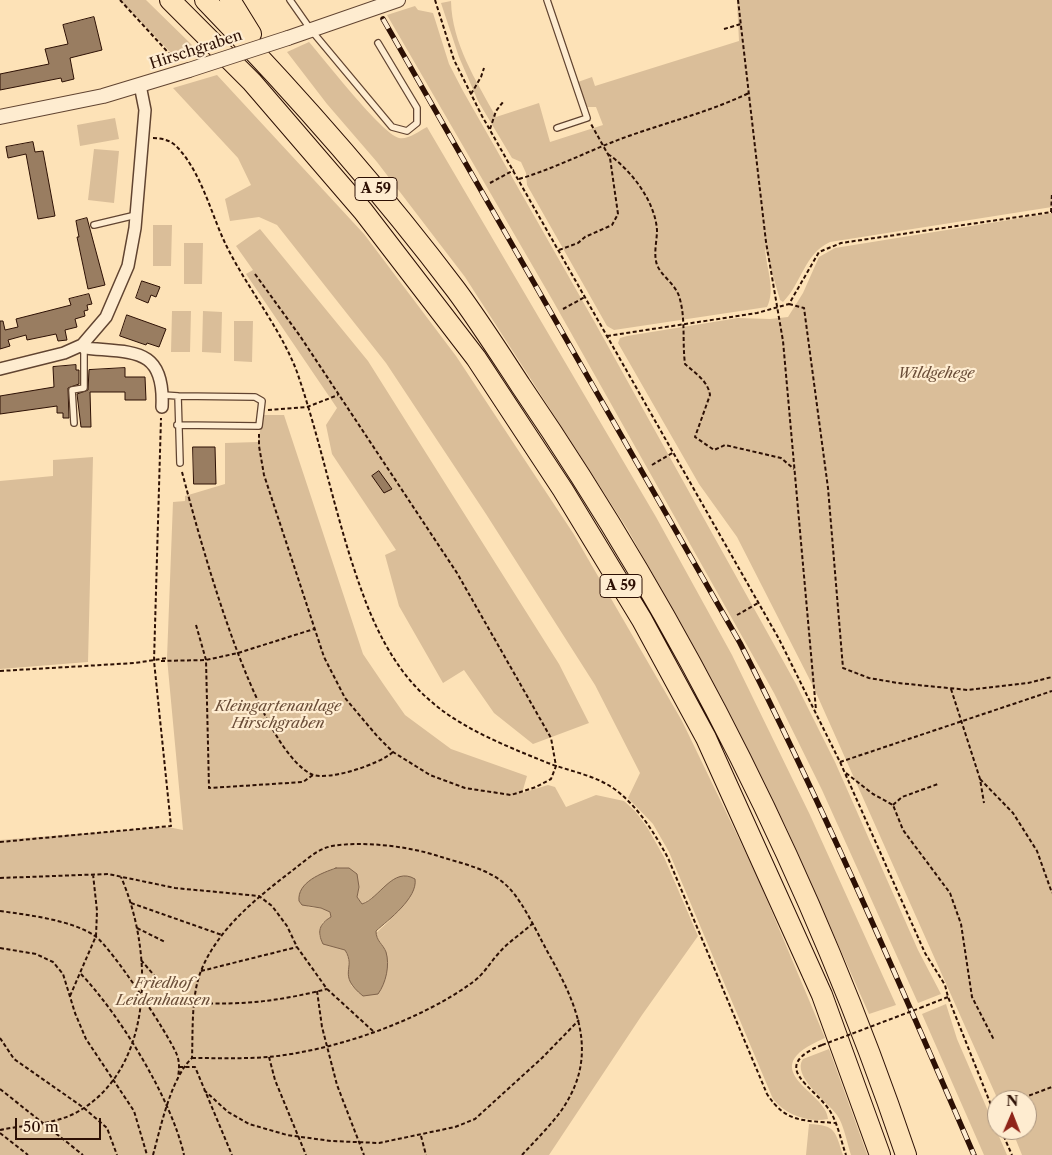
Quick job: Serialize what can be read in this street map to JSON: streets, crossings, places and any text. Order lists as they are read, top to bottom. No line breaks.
{"streets":{"highway":["A 59"],"street":["Hirschgraben"]},"parks":["Wildgehege","Kleingartenanlage Hirschgraben","Friedhof Leidenhausen"],"scale_bar":"50 m","north":"top"}
